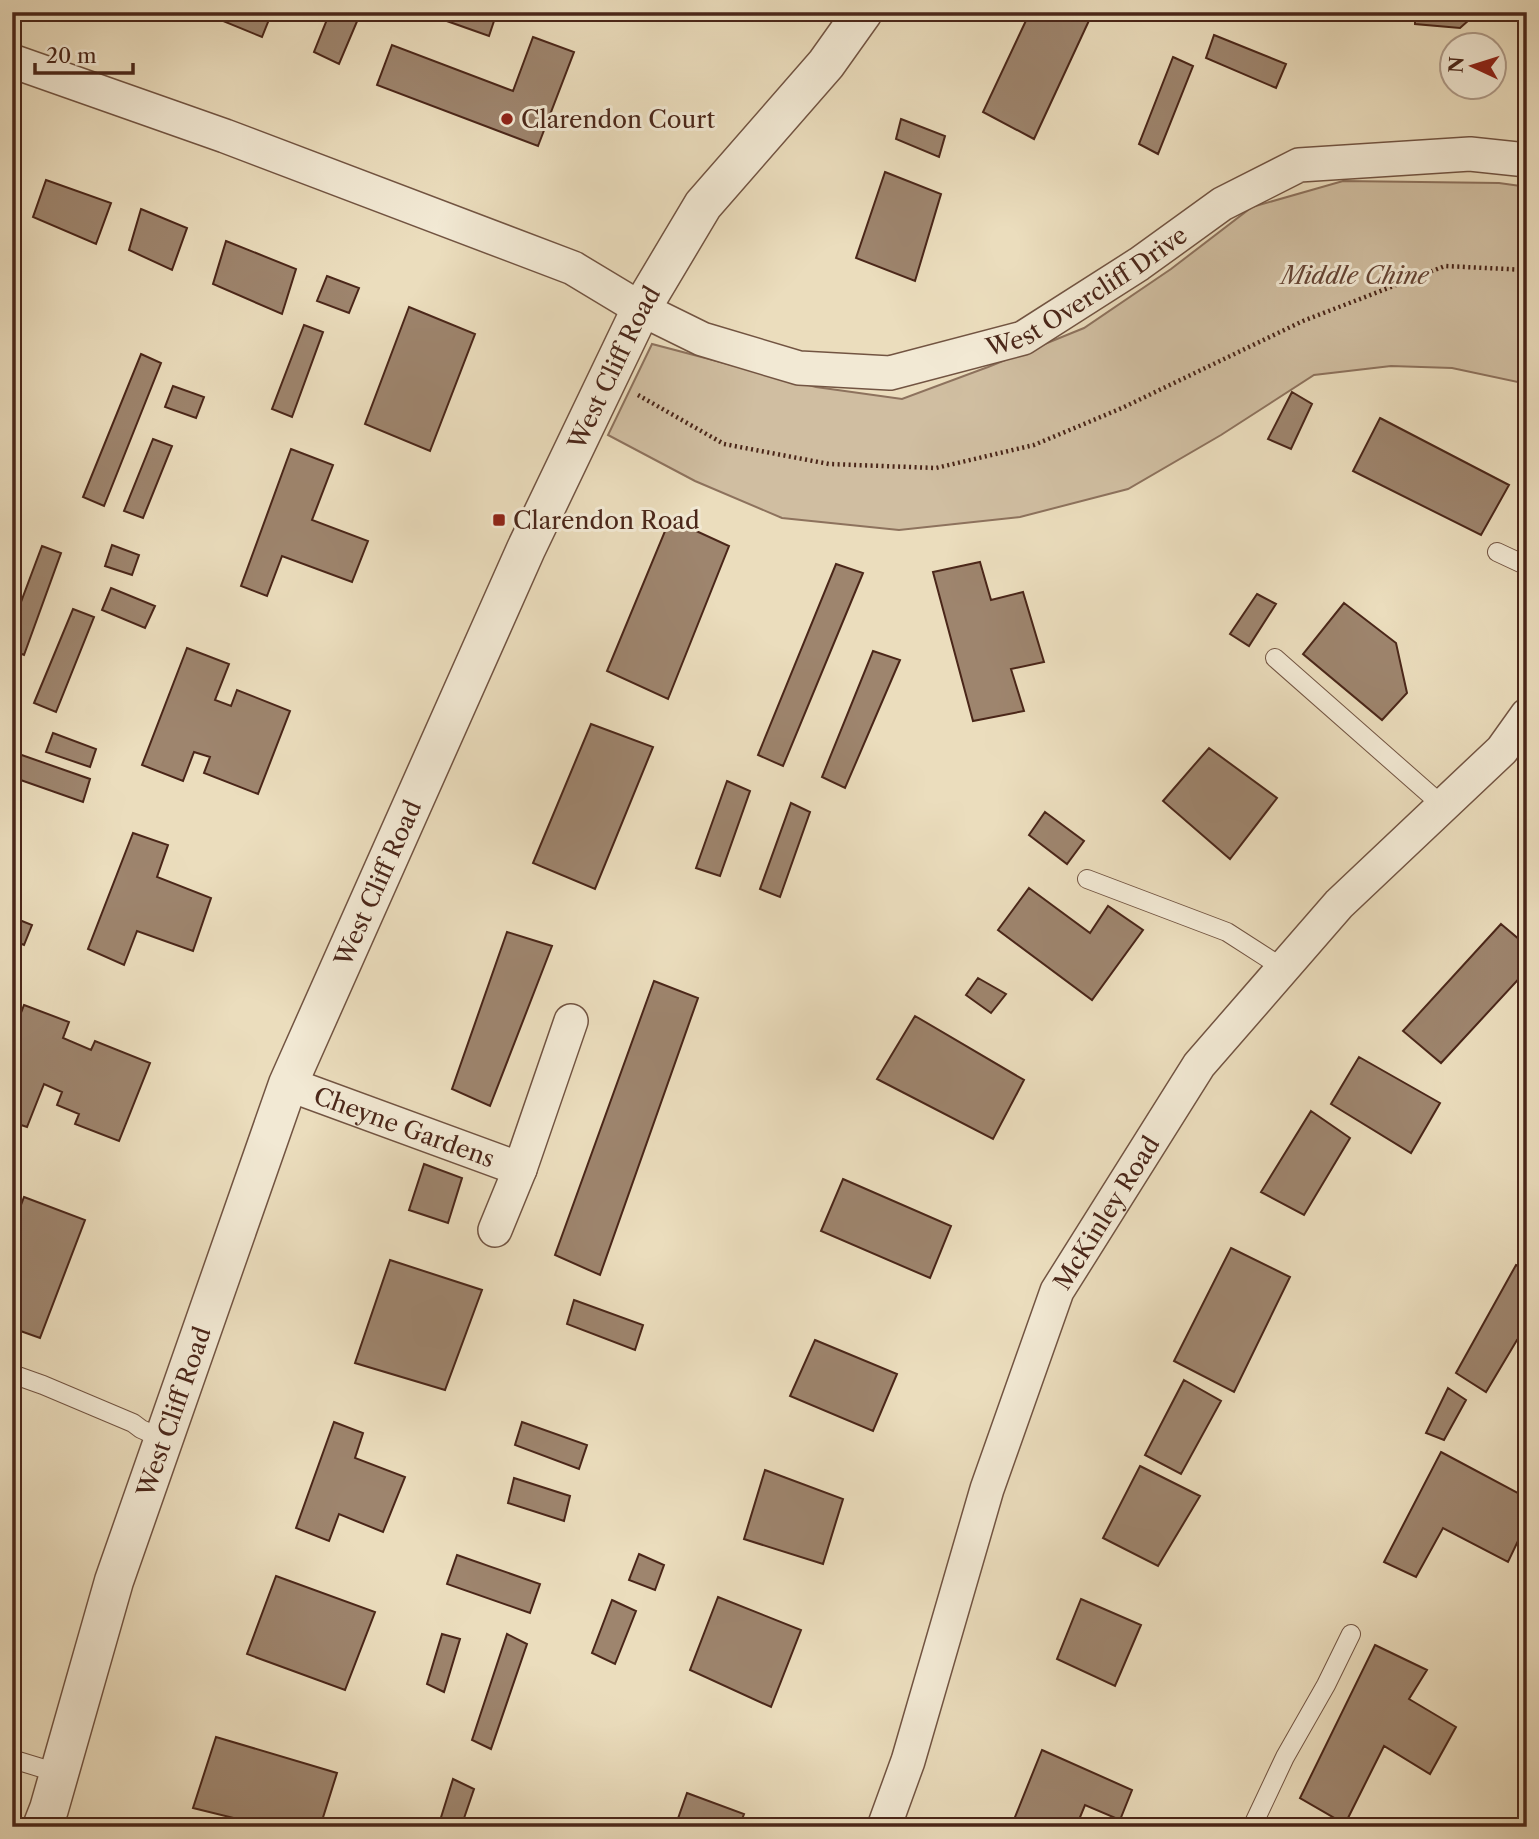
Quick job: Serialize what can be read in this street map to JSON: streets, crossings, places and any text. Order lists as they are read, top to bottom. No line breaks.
{"streets":{"street":["West Overcliff Drive","West Cliff Road","Cheyne Gardens","McKinley Road"]},"crossings":[["West Overcliff Drive","West Cliff Road"],["West Cliff Road","Cheyne Gardens"]],"parks":["Middle Chine"],"places":{"other":["Clarendon Court"],"transit":["Clarendon Road"]},"scale_bar":"20 m","north":"left"}
